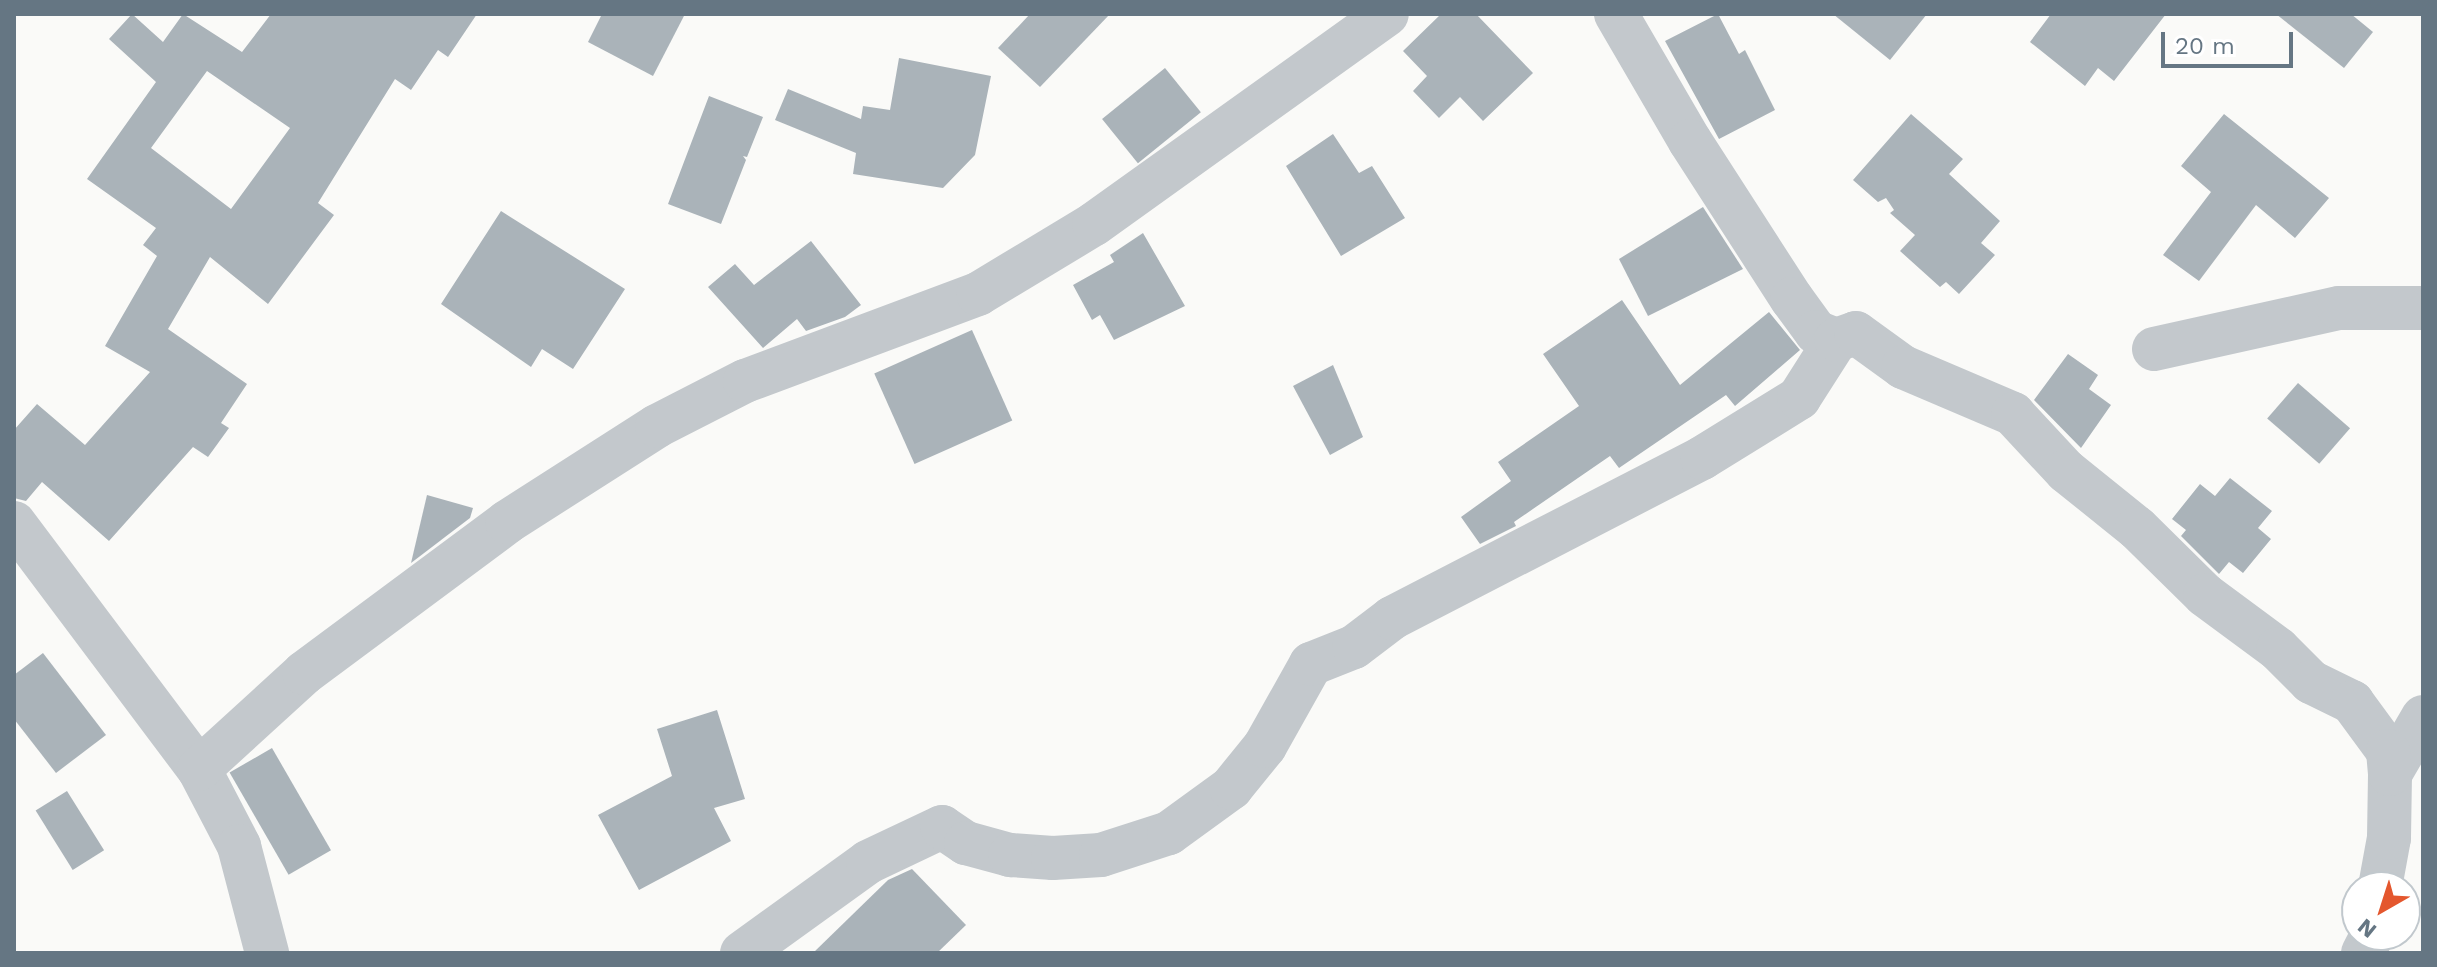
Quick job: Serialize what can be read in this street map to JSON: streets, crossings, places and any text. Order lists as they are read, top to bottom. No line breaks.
{"scale_bar":"20 m","north":"bottom left"}
